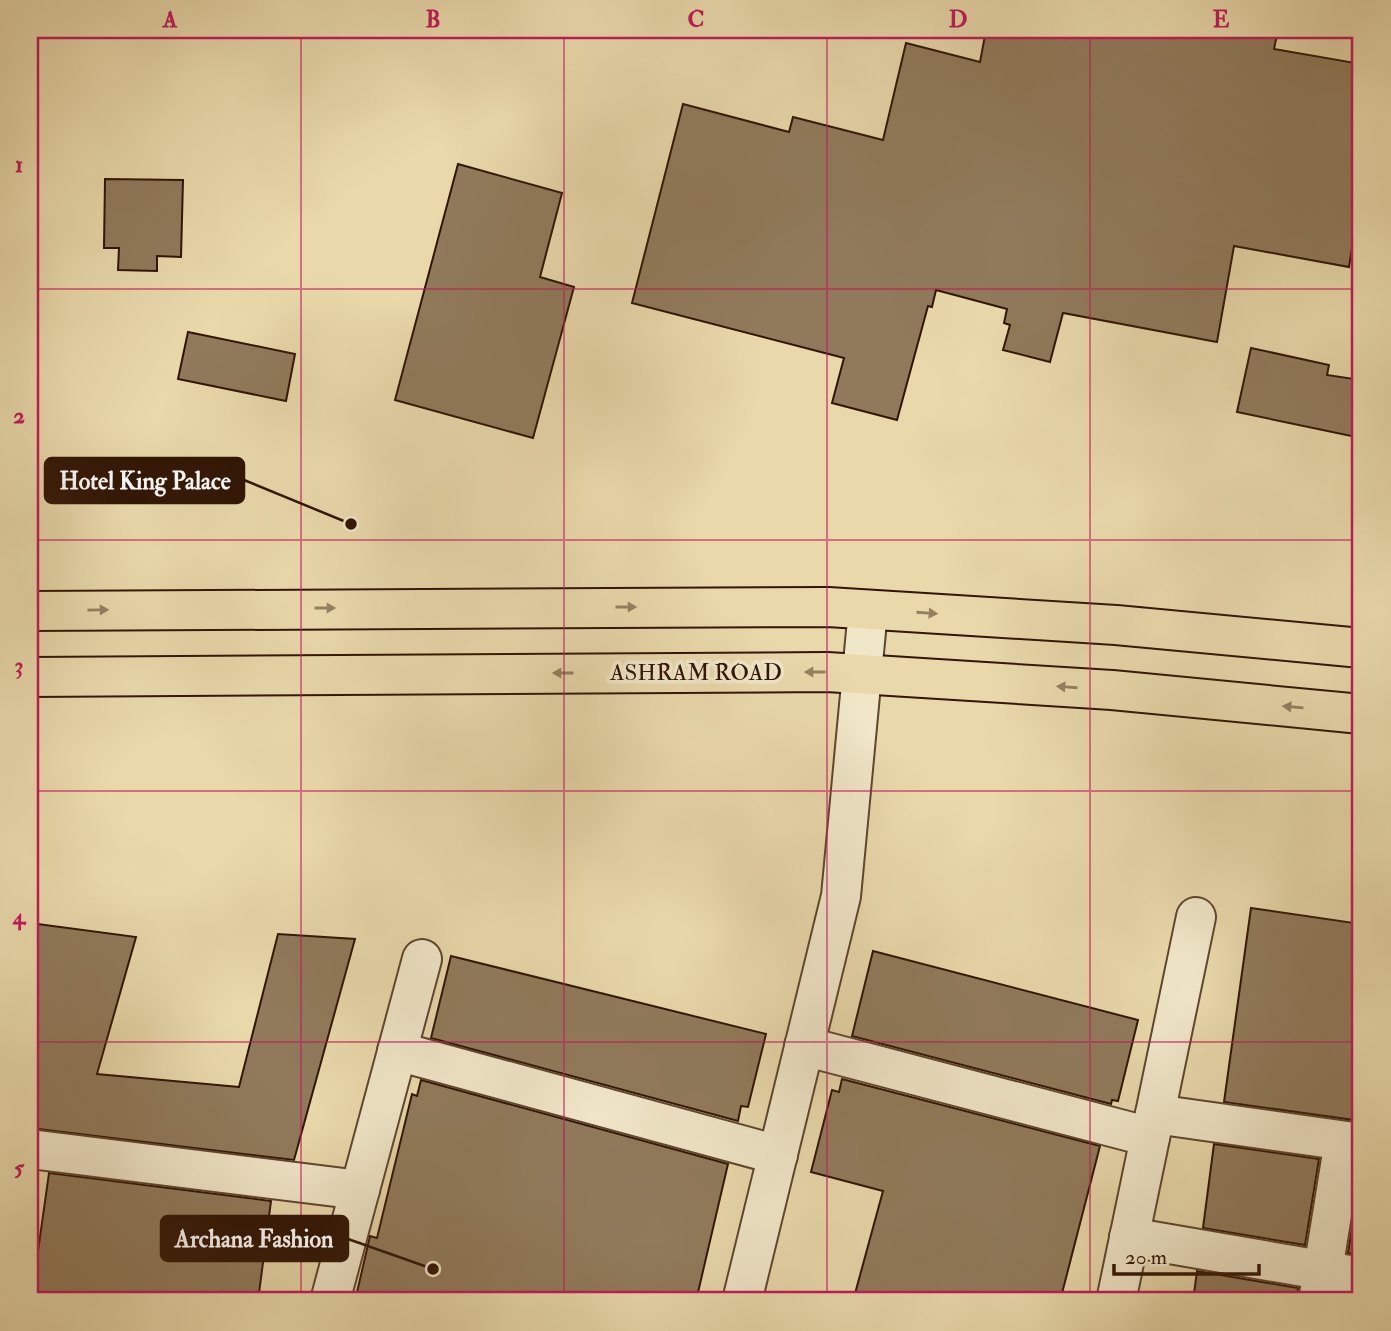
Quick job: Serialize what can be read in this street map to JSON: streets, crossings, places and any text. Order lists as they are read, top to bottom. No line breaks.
{"streets":{"main road":["ASHRAM ROAD"]},"places":["Hotel King Palace","Archana Fashion"],"scale_bar":"20 m","grid":{"columns":["A","B","C","D","E"],"rows":["1","2","3","4","5"]}}
